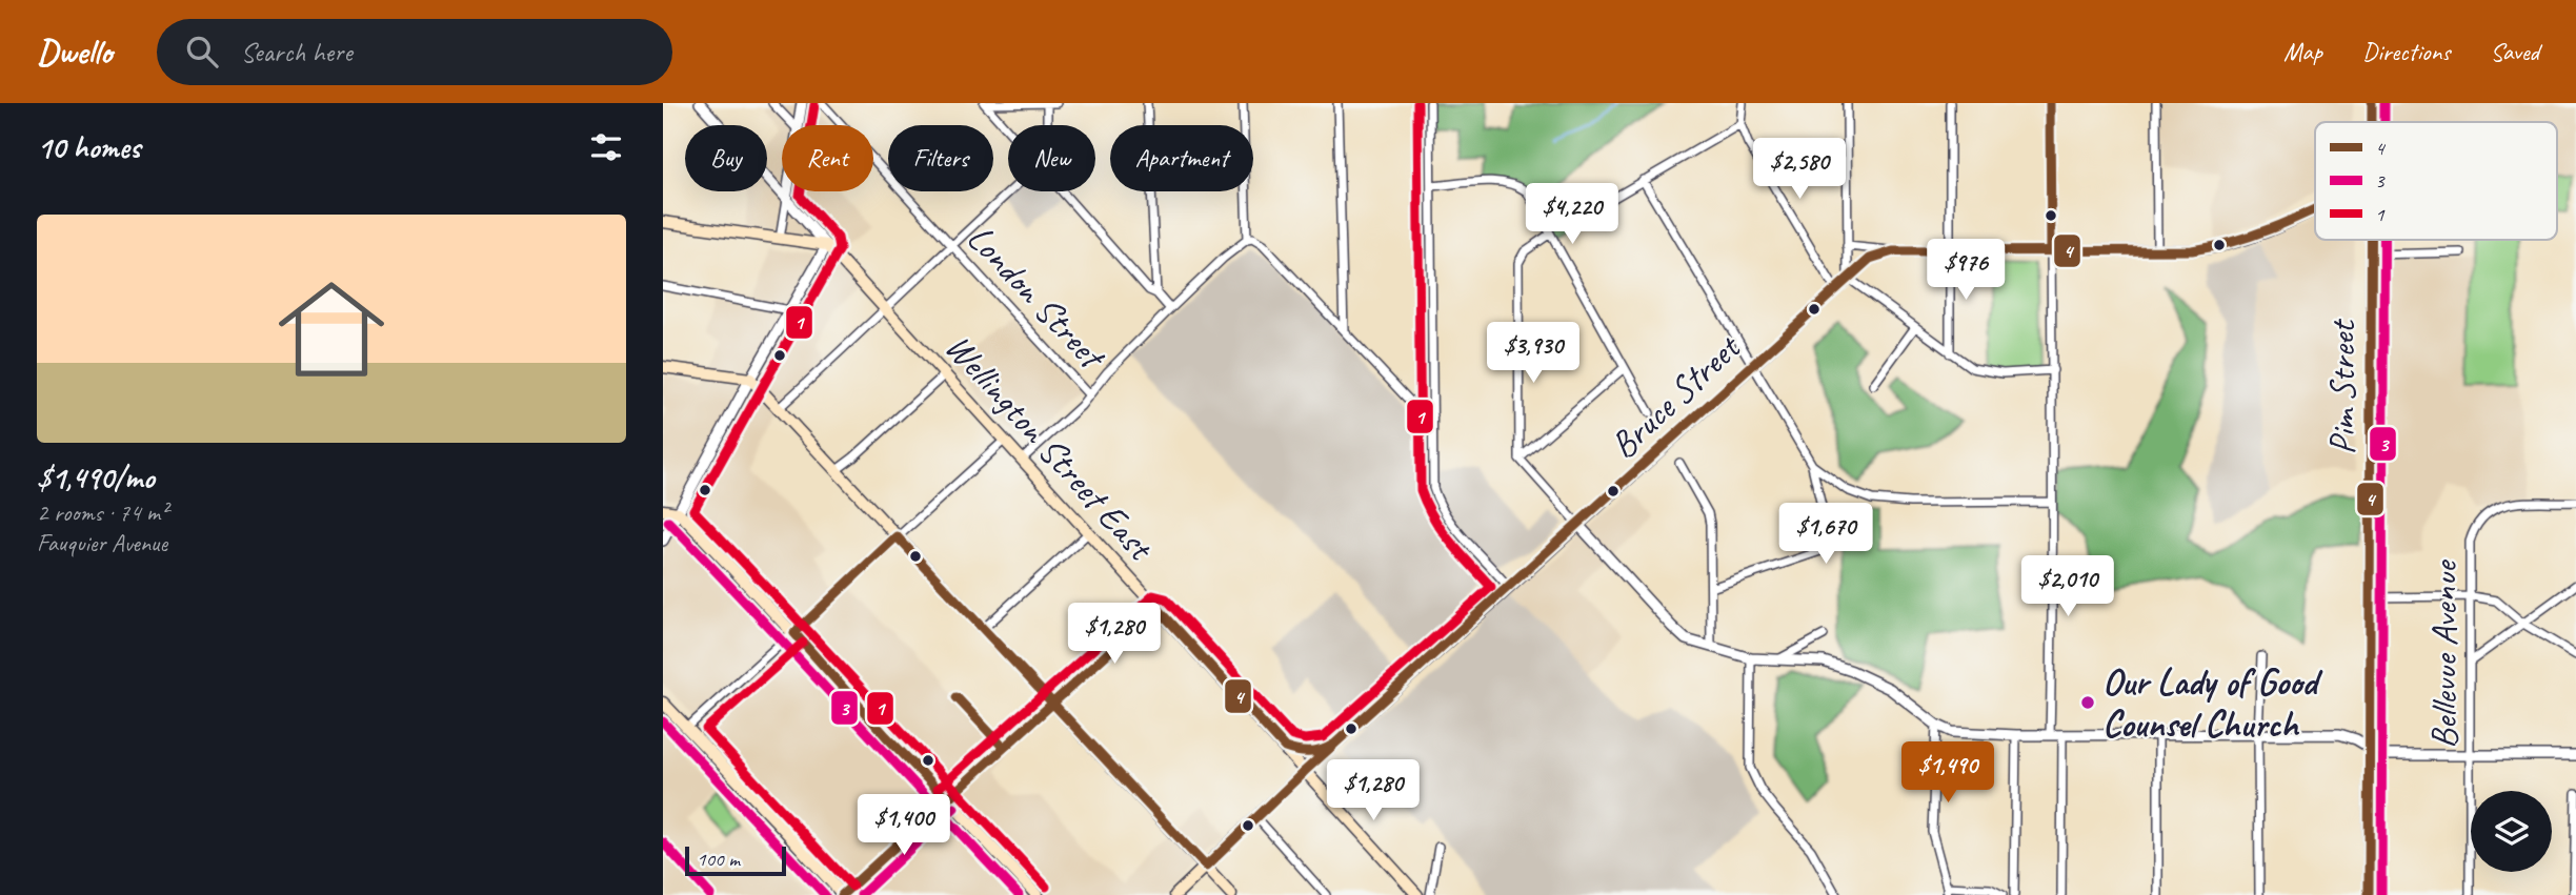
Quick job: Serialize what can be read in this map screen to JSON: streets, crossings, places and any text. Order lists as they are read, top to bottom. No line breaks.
{"streets":{"main road":["Pim Street","Bruce Street","Wellington Street East"],"street":["London Street","Bellevue Avenue"]},"crossings":[["Bruce Street","Wellington Street East"]],"places":["Our Lady of Good Counsel Church"],"lines":["transit line 4","transit line 3","transit line 1"],"legend":["4","3","1"],"scale_bar":"100 m","page":{"header":"Dwello","search":"Search here","nav":["Map","Directions","Saved"],"heading":"10 homes","chip":["Buy","Rent","Filters","New","Apartment"],"price":["$2,580","$4,220","$976","$3,930","$1,670","$2,010","$1,280","$1,490","$1,280","$1,400"],"list":[{"name":"$1,490/mo","note":"2 rooms · 74 m² · Fauquier Avenue"}],"scale":"100 m"}}
